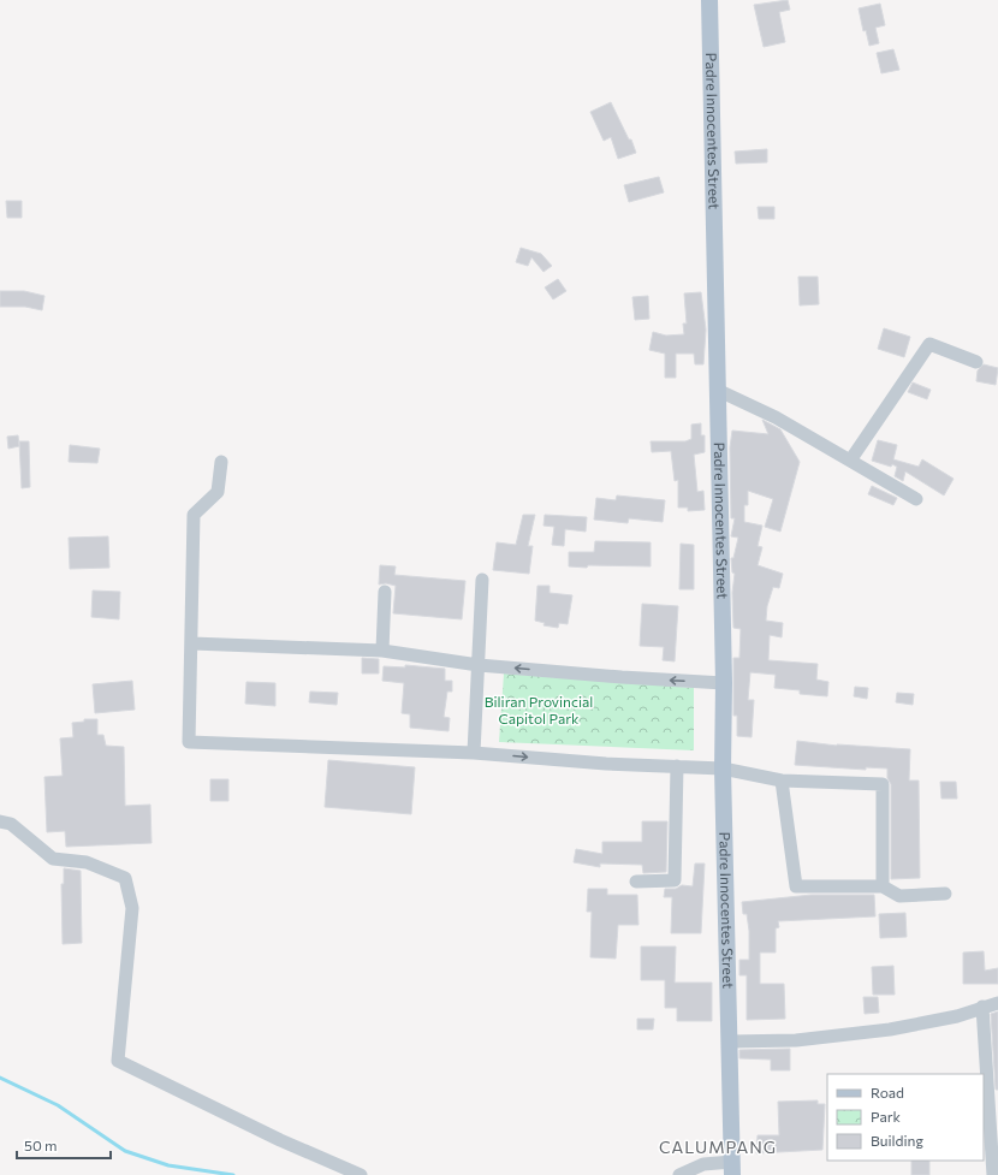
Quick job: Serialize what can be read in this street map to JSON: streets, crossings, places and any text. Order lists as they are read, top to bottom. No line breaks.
{"streets":{"main road":["Padre Innocentes Street"]},"districts":["CALUMPANG"],"parks":["Biliran Provincial Capitol Park"],"legend":["Road","Park","Building"],"scale_bar":"50 m"}
